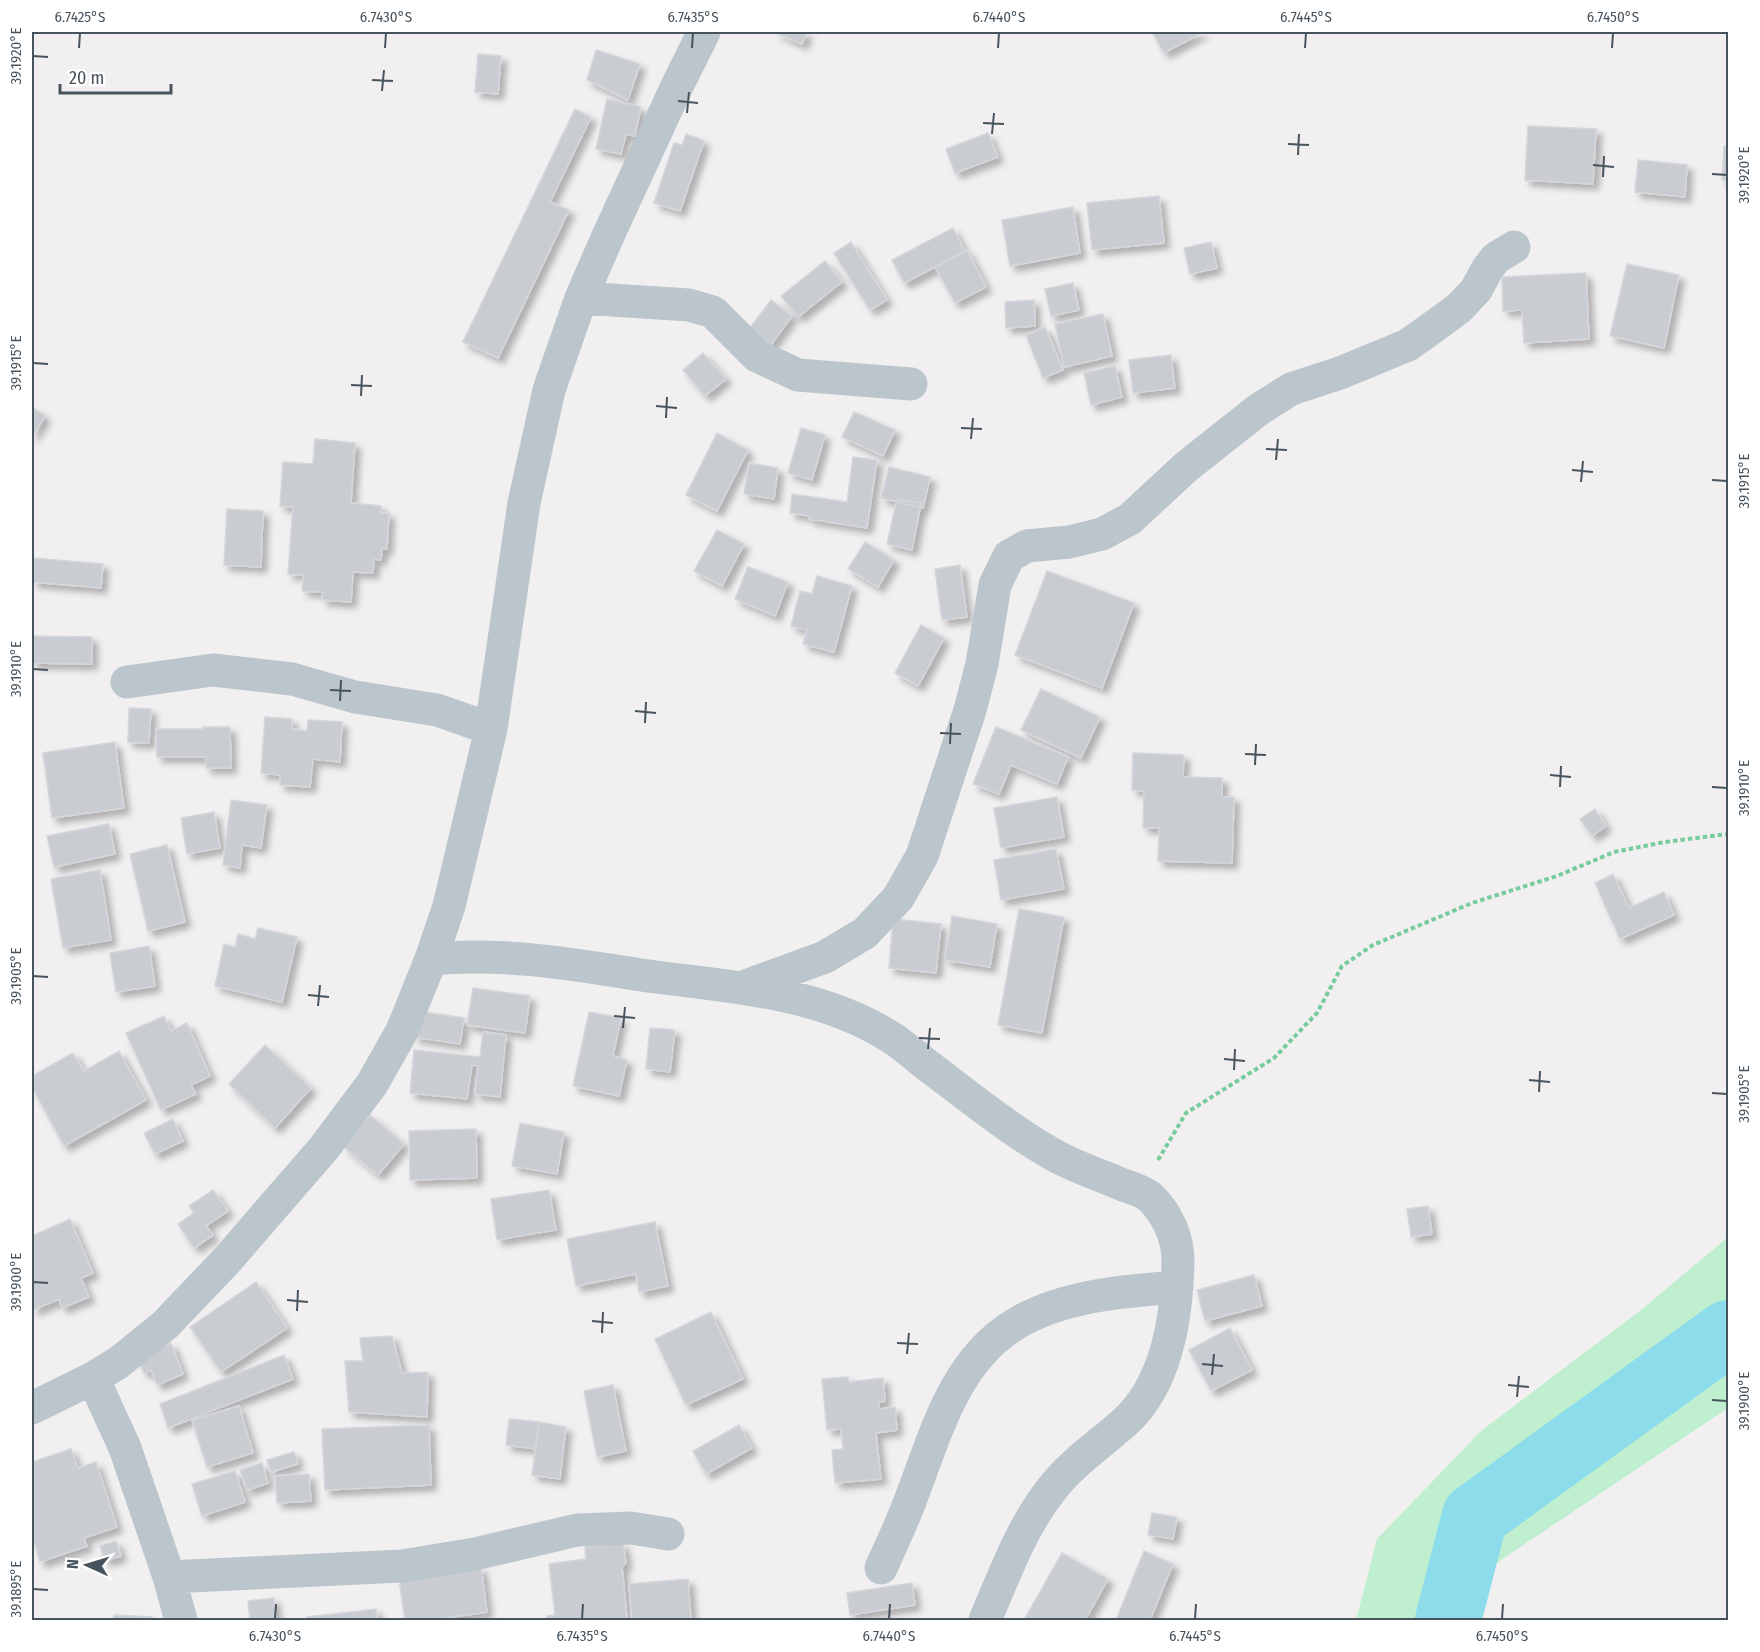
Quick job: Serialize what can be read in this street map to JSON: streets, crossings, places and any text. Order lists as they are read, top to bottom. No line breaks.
{"scale_bar":"20 m","north":"left","coordinates":["6.7425°S","6.7430°S","6.7435°S","6.7440°S","6.7445°S","6.7450°S","39.1920°E","39.1915°E","39.1910°E","39.1905°E","39.1900°E","39.1895°E"]}
